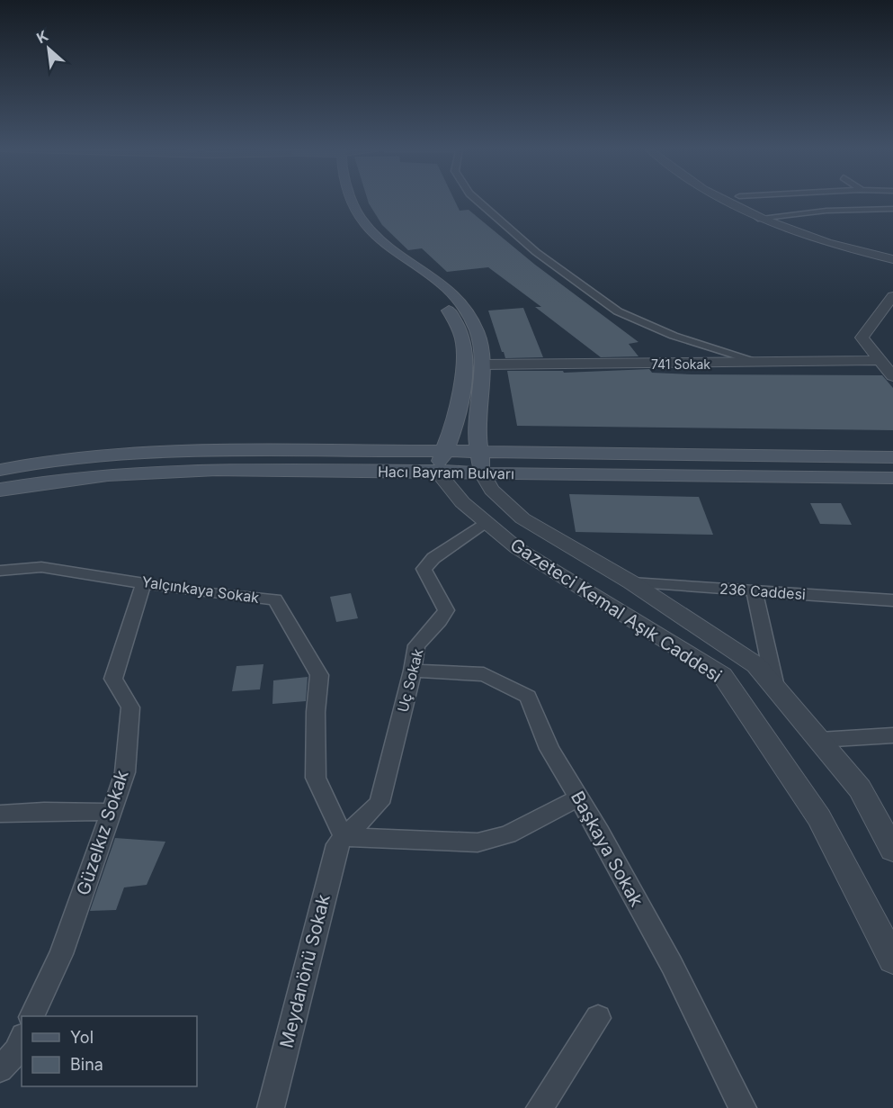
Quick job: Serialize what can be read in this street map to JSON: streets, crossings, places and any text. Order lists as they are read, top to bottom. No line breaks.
{"streets":{"main road":["Hacı Bayram Bulvarı"],"street":["741 Sokak","Yalçınkaya Sokak","236 Caddesi","Gazeteci Kemal Aşık Caddesi","Uç Sokak","Güzelkız Sokak","Başkaya Sokak","Meydanönü Sokak"]},"crossings":[["Hacı Bayram Bulvarı","Gazeteci Kemal Aşık Caddesi"],["Yalçınkaya Sokak","Uç Sokak"],["Yalçınkaya Sokak","Güzelkız Sokak"],["Yalçınkaya Sokak","Meydanönü Sokak"],["236 Caddesi","Gazeteci Kemal Aşık Caddesi"],["Gazeteci Kemal Aşık Caddesi","Uç Sokak"],["Uç Sokak","Başkaya Sokak"],["Uç Sokak","Meydanönü Sokak"]],"legend":["Yol","Bina"],"north":"top left"}
